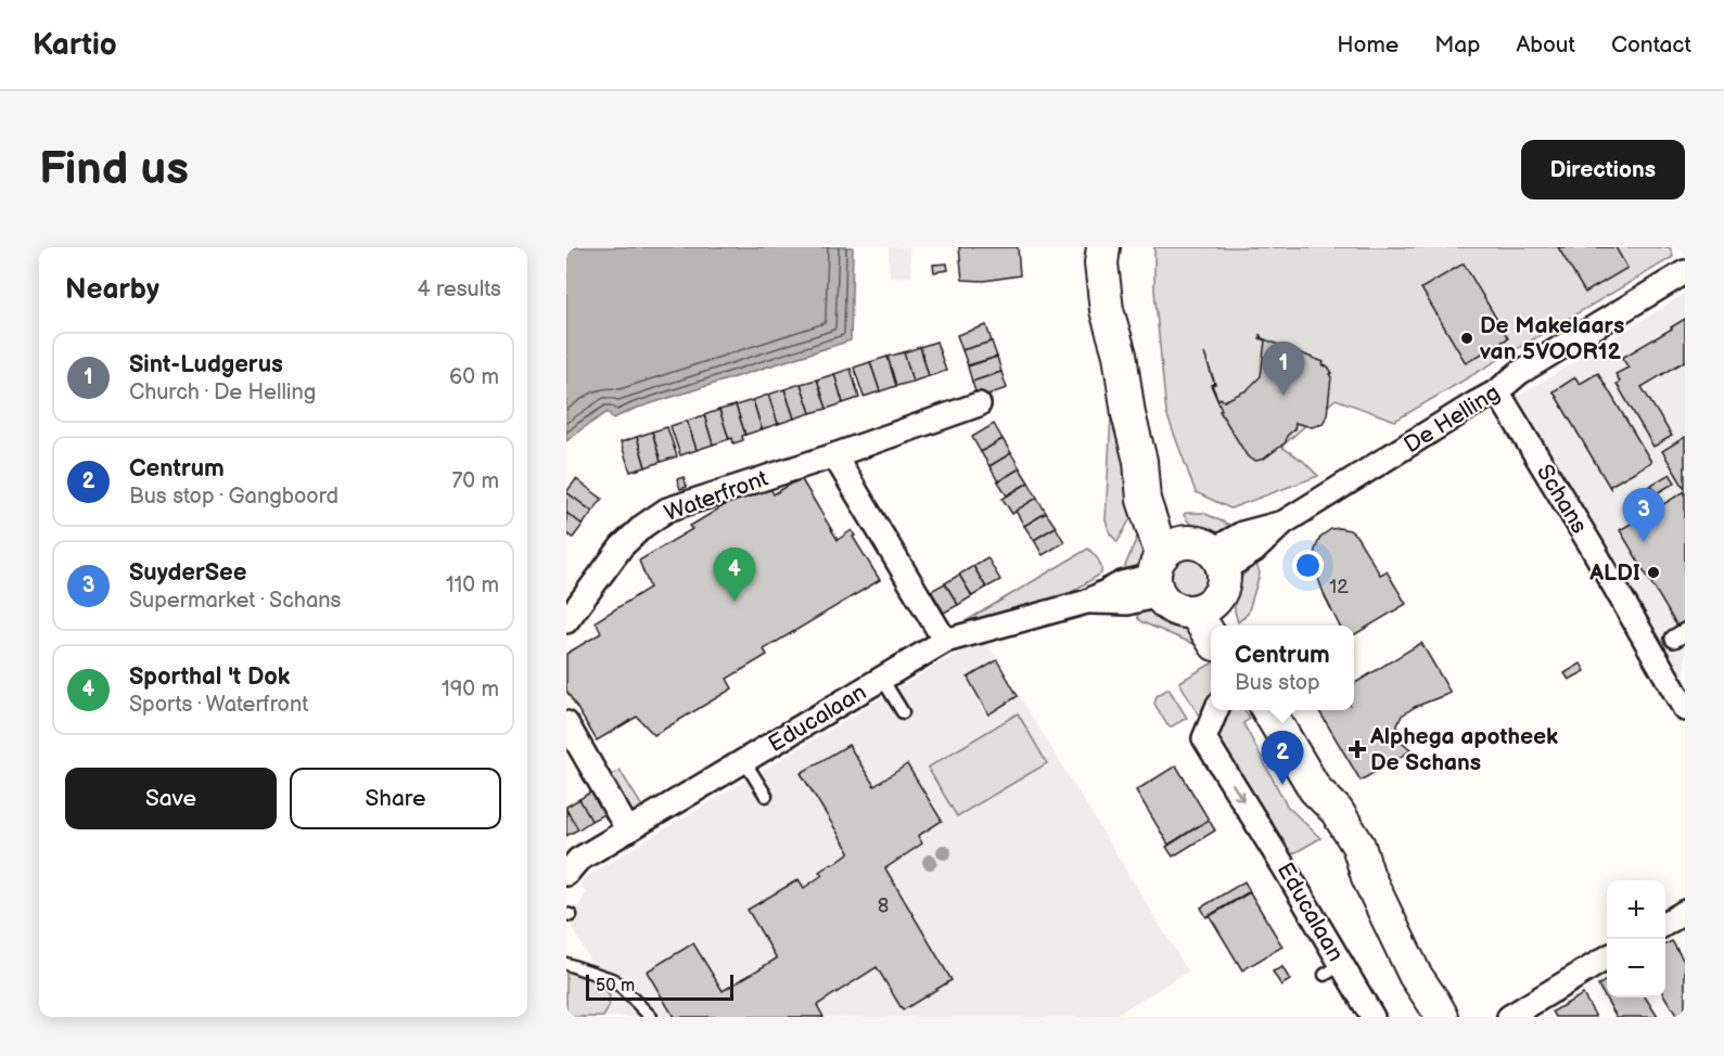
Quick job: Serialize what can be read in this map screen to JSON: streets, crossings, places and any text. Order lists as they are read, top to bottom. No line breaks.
{"streets":{"street":["De Helling","Waterfront","Schans","Educalaan"]},"crossings":[["De Helling","Schans"],["De Helling","Educalaan"]],"places":{"other":["De Makelaars van 5VOOR12","ALDI"],"health":["Alphega apotheek De Schans"]},"house_numbers":["12","8"],"scale_bar":"50 m","page":{"header":"Kartio","nav":["Home","Map","About","Contact"],"buttons":["Directions",["Save","Share"]],"title":"Find us","heading":["Nearby","4 results"],"list":[{"mark":"1","name":"Sint-Ludgerus","note":"Church · De Helling","value":"60 m"},{"mark":"2","name":"Centrum","note":"Bus stop · Gangboord","value":"70 m"},{"mark":"3","name":"SuyderSee","note":"Supermarket · Schans","value":"110 m"},{"mark":"4","name":"Sporthal 't Dok","note":"Sports · Waterfront","value":"190 m"}],"pins":["1","3","4","2"],"popup":["Centrum","Bus stop"],"map_buttons":["+","−"],"scale":"50 m"}}
